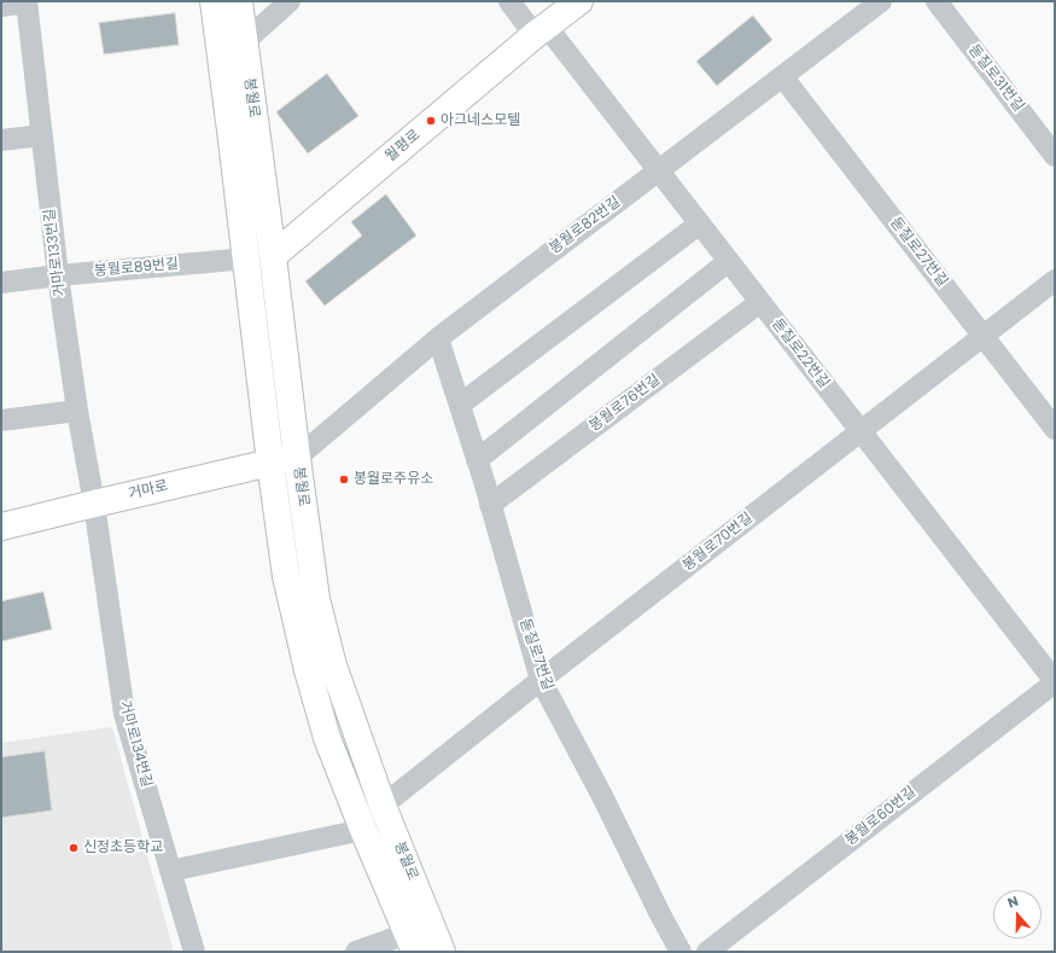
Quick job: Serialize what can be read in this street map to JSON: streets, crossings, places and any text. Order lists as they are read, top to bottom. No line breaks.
{"streets":{"main road":["봉월로","월평로","거마로"],"street":["돋질로31번길","봉월로82번길","거마로133번길","돋질로27번길","봉월로89번길","돋질로22번길","봉월로76번길","봉월로70번길","돋질로7번길","거마로134번길","봉월로60번길"]},"crossings":[["봉월로","월평로"],["봉월로","봉월로82번길"],["봉월로","봉월로89번길"],["봉월로","거마로"],["봉월로","봉월로70번길"],["월평로","봉월로89번길"],["월평로","돋질로22번길"],["봉월로82번길","돋질로27번길"],["봉월로82번길","돋질로22번길"],["봉월로82번길","거마로"],["봉월로82번길","돋질로7번길"],["거마로133번길","봉월로89번길"],["거마로133번길","거마로"],["거마로133번길","거마로134번길"],["돋질로27번길","봉월로70번길"],["돋질로22번길","봉월로76번길"],["돋질로22번길","봉월로70번길"],["돋질로22번길","봉월로60번길"],["봉월로76번길","돋질로7번길"],["거마로","거마로134번길"],["봉월로70번길","돋질로7번길"]],"places":["아그네스모텔","봉월로주유소","신정초등학교"],"north":"top"}
